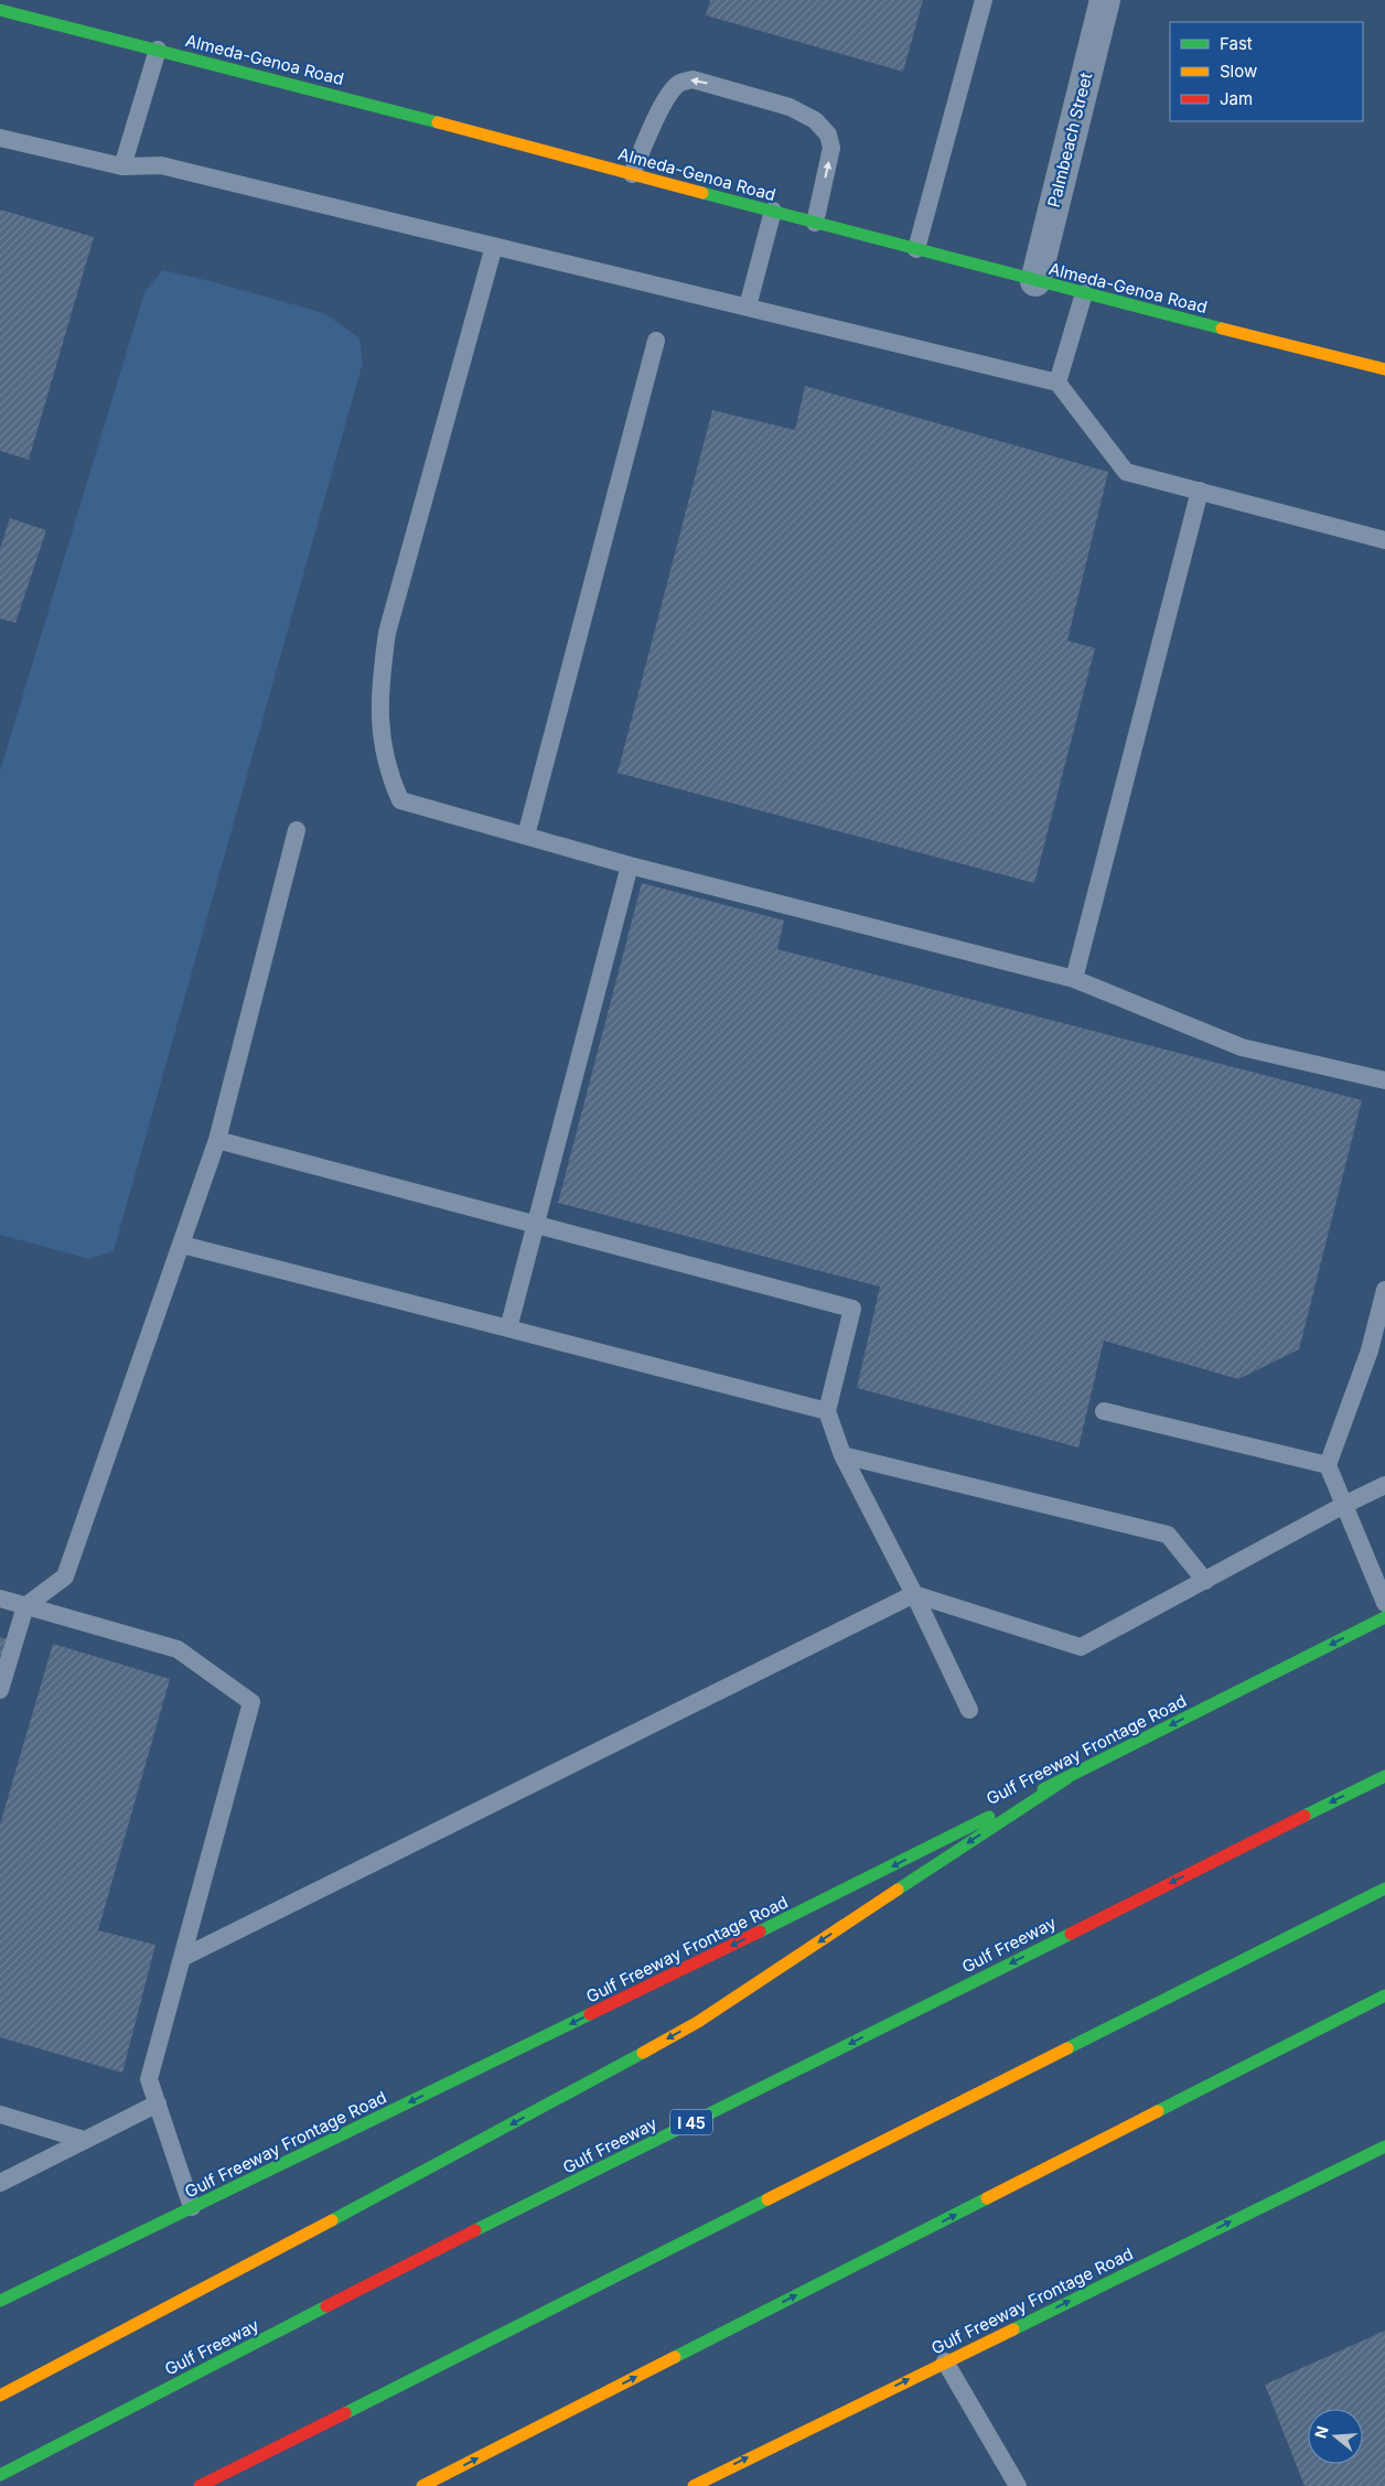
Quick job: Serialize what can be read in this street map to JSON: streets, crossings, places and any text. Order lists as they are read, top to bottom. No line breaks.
{"streets":{"main road":["Almeda-Genoa Road","Gulf Freeway Frontage Road","Gulf Freeway","I 45"],"street":["Palmbeach Street"]},"crossings":[["Almeda-Genoa Road","Palmbeach Street"]],"legend":["Fast","Slow","Jam"],"north":"left"}
